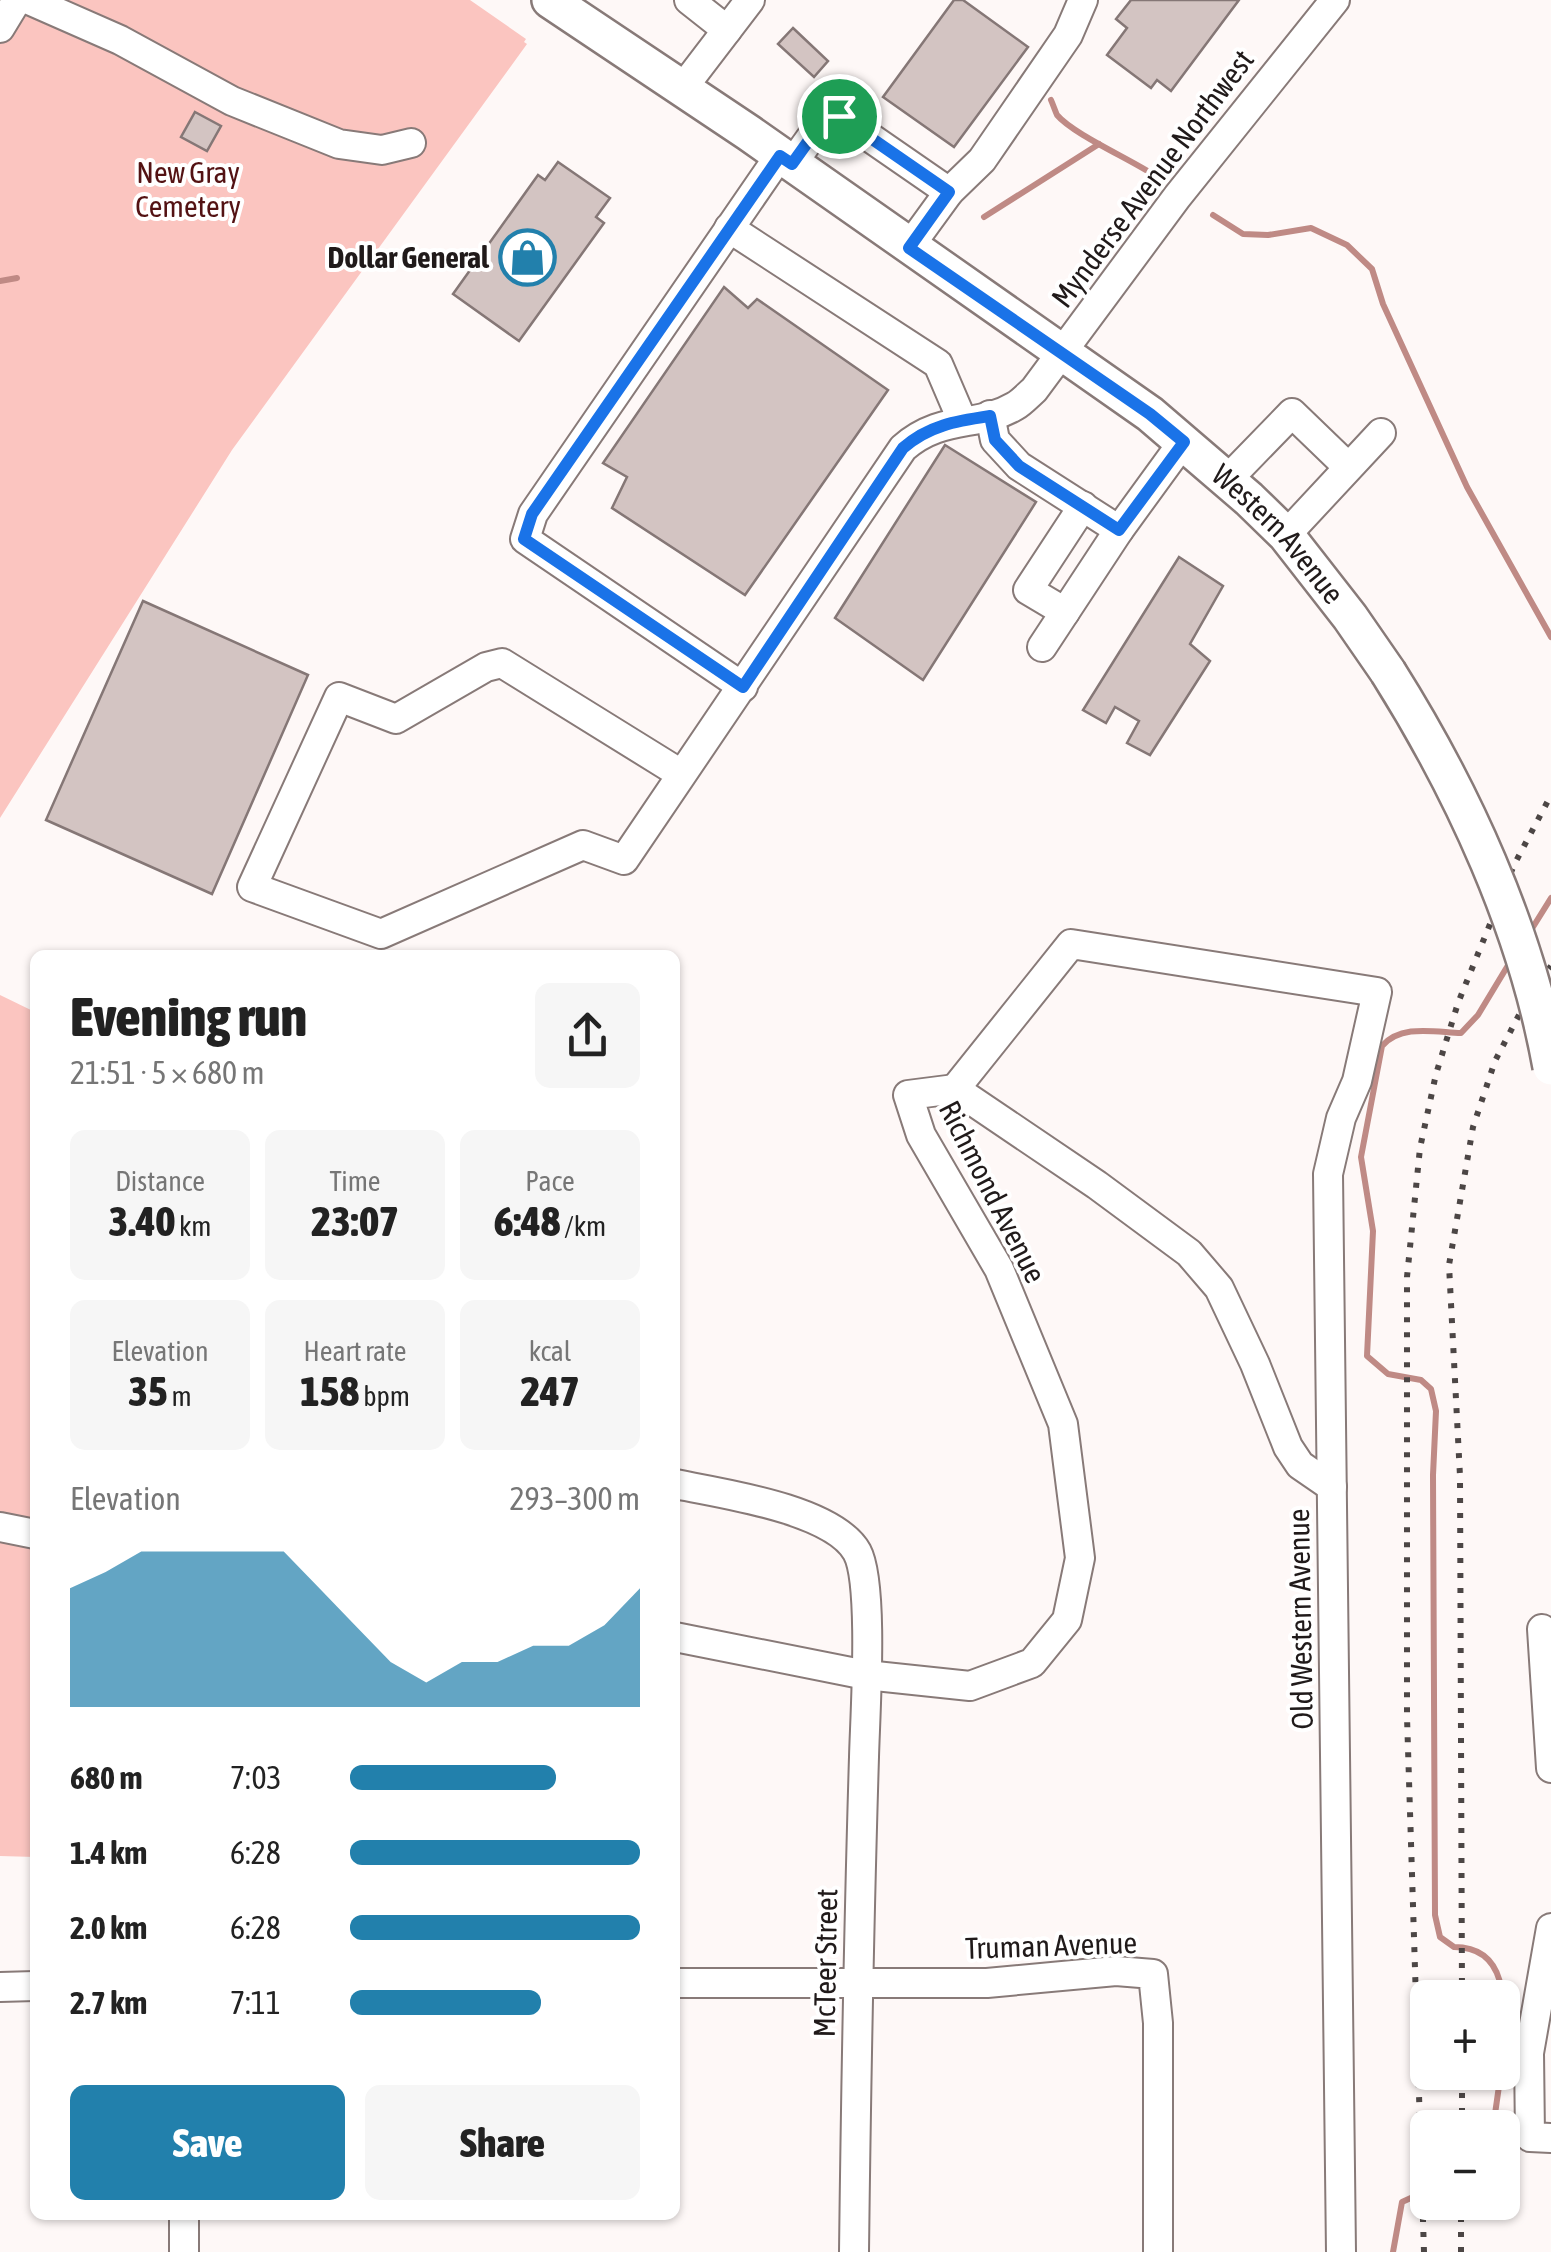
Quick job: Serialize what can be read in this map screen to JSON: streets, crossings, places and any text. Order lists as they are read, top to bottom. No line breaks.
{"streets":{"main road":["Western Avenue"],"street":["Mynderse Avenue Northwest","Richmond Avenue","Old Western Avenue","Truman Avenue","McTeer Street"]},"crossings":[["Mynderse Avenue Northwest","Western Avenue"],["Richmond Avenue","Old Western Avenue"],["Richmond Avenue","McTeer Street"],["Truman Avenue","McTeer Street"]],"parks":["New Gray Cemetery"],"places":{"shop":["Dollar General"]},"page":{"heading":["Evening run","21:51 · 5 × 680 m"],"stats":[["Distance","3.40 km"],["Time","23:07"],["Pace","6:48 /km"],["Elevation","35 m"],["Heart rate","158 bpm"],["kcal","247"]],"chart":["Elevation","293–300 m"],"list":[{"name":"680 m","note":"7:03"},{"name":"1.4 km","note":"6:28"},{"name":"2.0 km","note":"6:28"},{"name":"2.7 km","note":"7:11"}],"map_buttons":["+","−"],"buttons":["Save","Share"]}}
